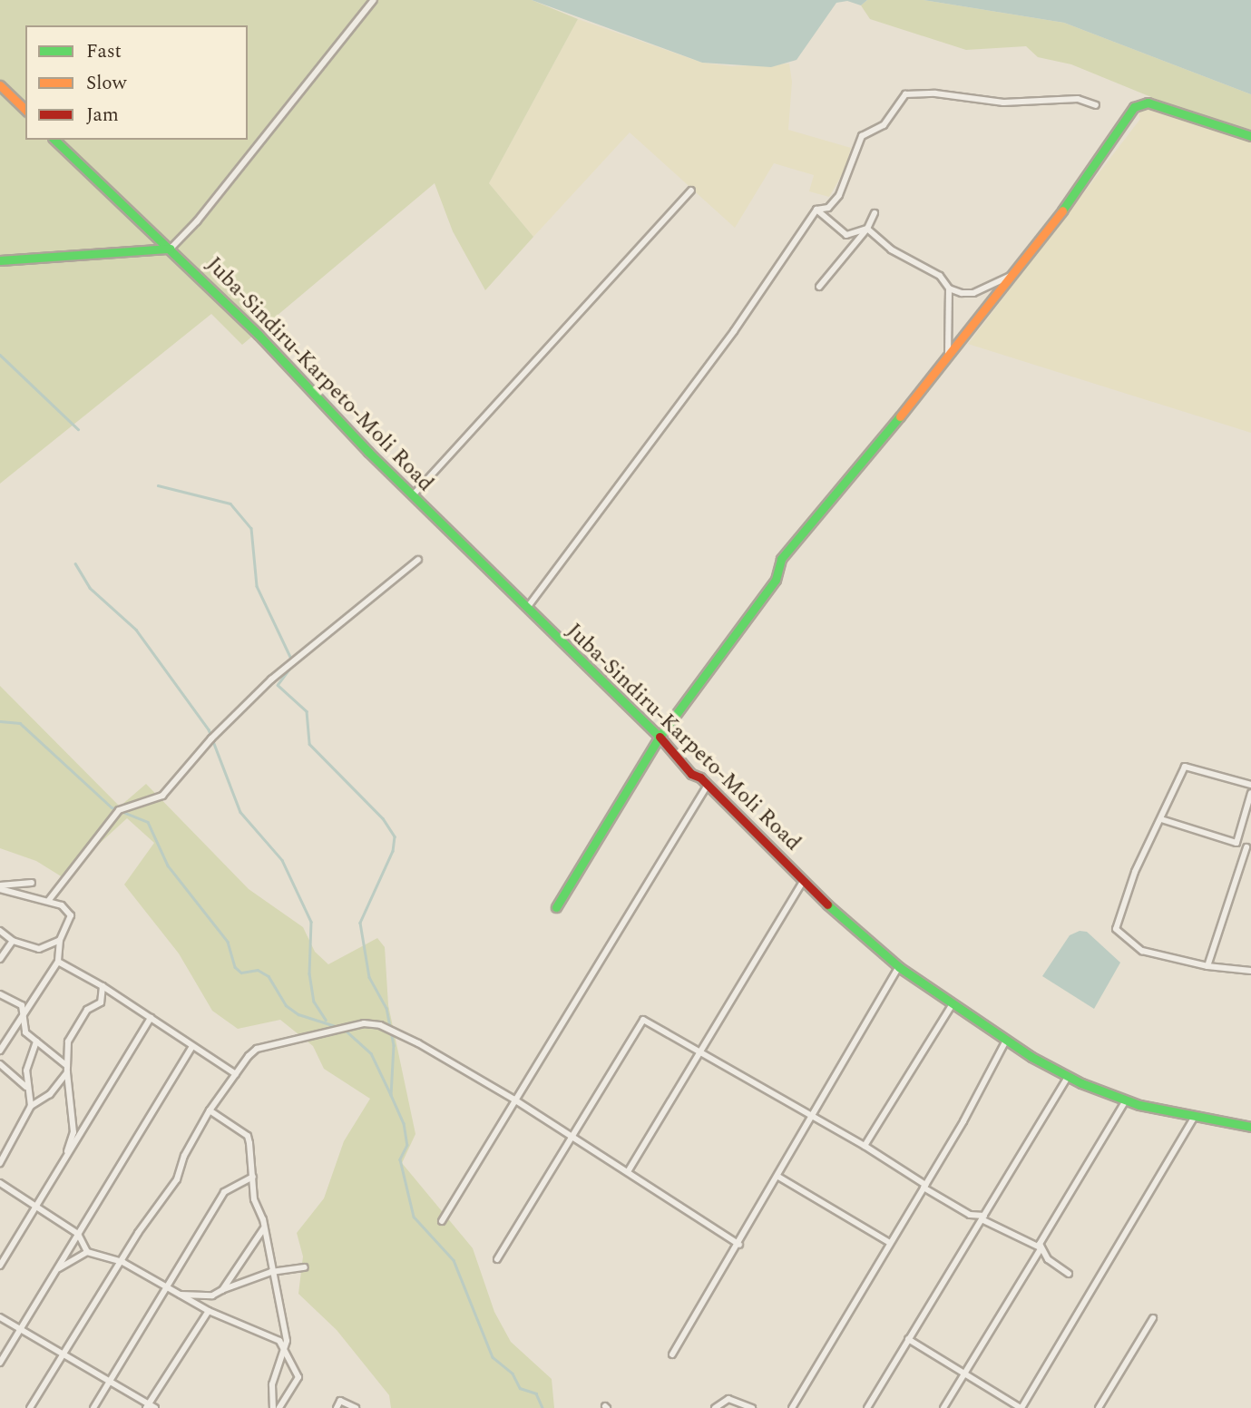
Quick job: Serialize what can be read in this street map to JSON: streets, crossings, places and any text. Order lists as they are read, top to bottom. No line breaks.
{"streets":{"main road":["Juba-Sindiru-Karpeto-Moli Road"]},"legend":["Fast","Slow","Jam"]}
